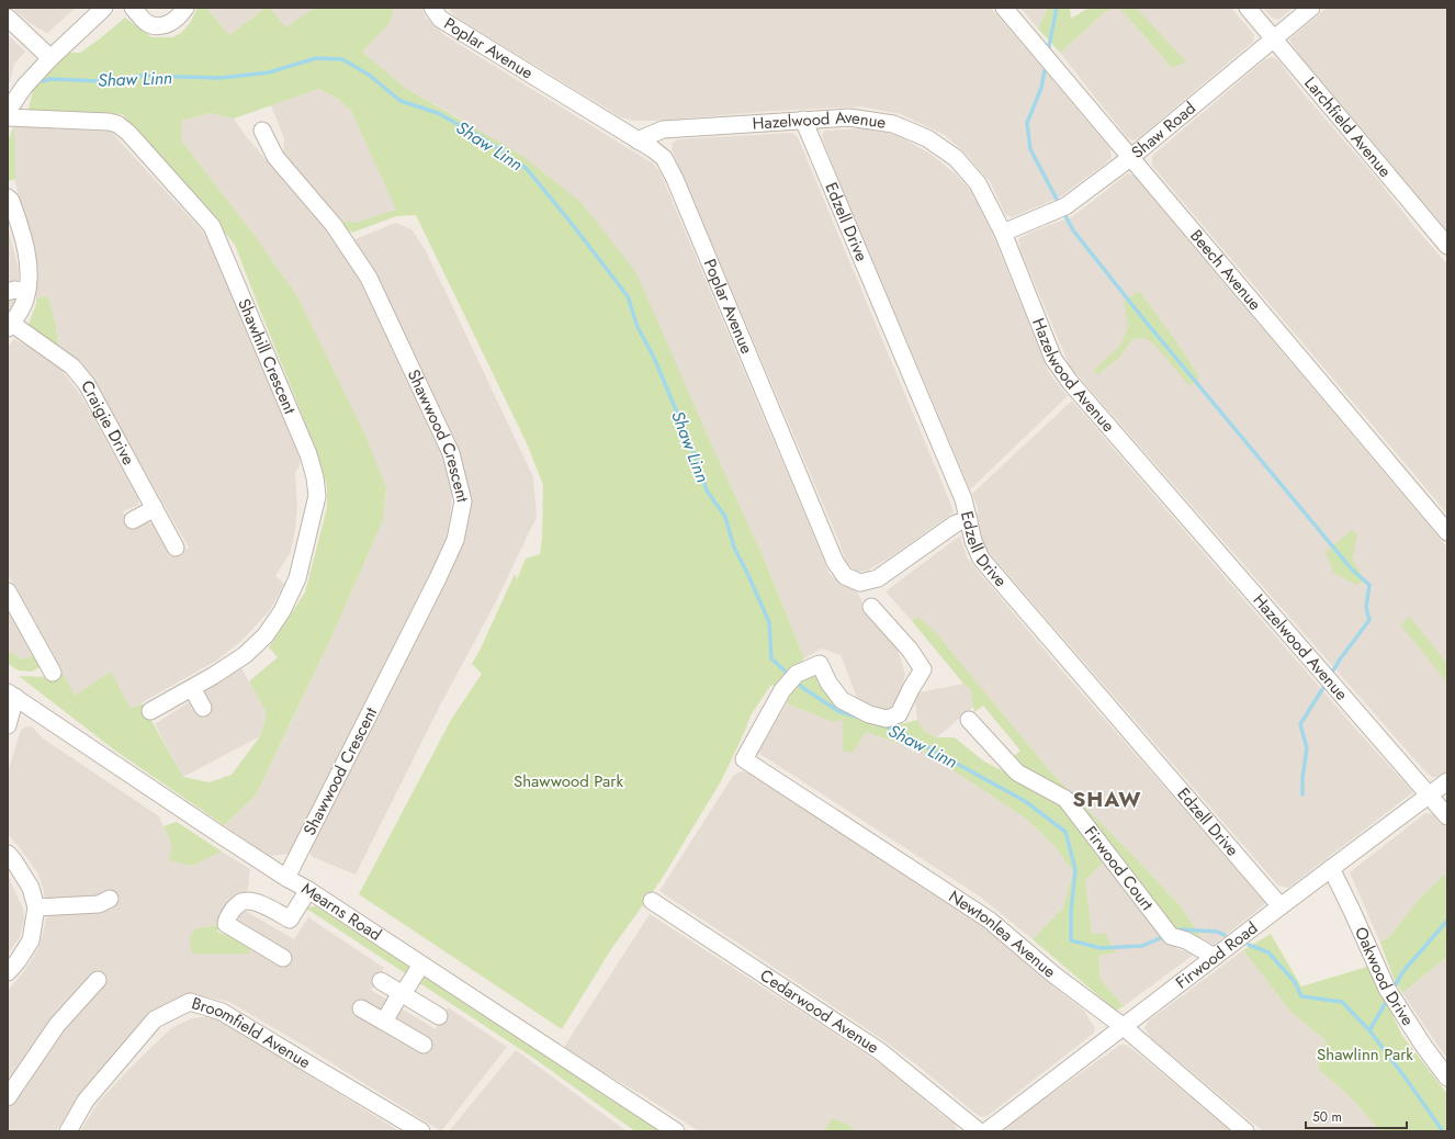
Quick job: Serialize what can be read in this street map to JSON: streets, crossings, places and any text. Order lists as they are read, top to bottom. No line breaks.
{"streets":{"street":["Poplar Avenue","Hazelwood Avenue","Larchfield Avenue","Shaw Road","Edzell Drive","Beech Avenue","Shawhill Crescent","Craigie Drive","Shawwood Crescent","Firwood Court","Mearns Road","Newtonlea Avenue","Firwood Road","Oakwood Drive","Cedarwood Avenue","Broomfield Avenue"]},"crossings":[["Poplar Avenue","Hazelwood Avenue"],["Poplar Avenue","Edzell Drive"],["Hazelwood Avenue","Shaw Road"],["Hazelwood Avenue","Edzell Drive"],["Hazelwood Avenue","Firwood Road"],["Larchfield Avenue","Shaw Road"],["Shaw Road","Beech Avenue"],["Edzell Drive","Firwood Road"],["Shawwood Crescent","Mearns Road"],["Firwood Court","Firwood Road"],["Newtonlea Avenue","Firwood Road"],["Firwood Road","Oakwood Drive"]],"districts":["SHAW"],"water":["Shaw Linn"],"parks":["Shawwood Park","Shawlinn Park"],"scale_bar":"50 m"}
